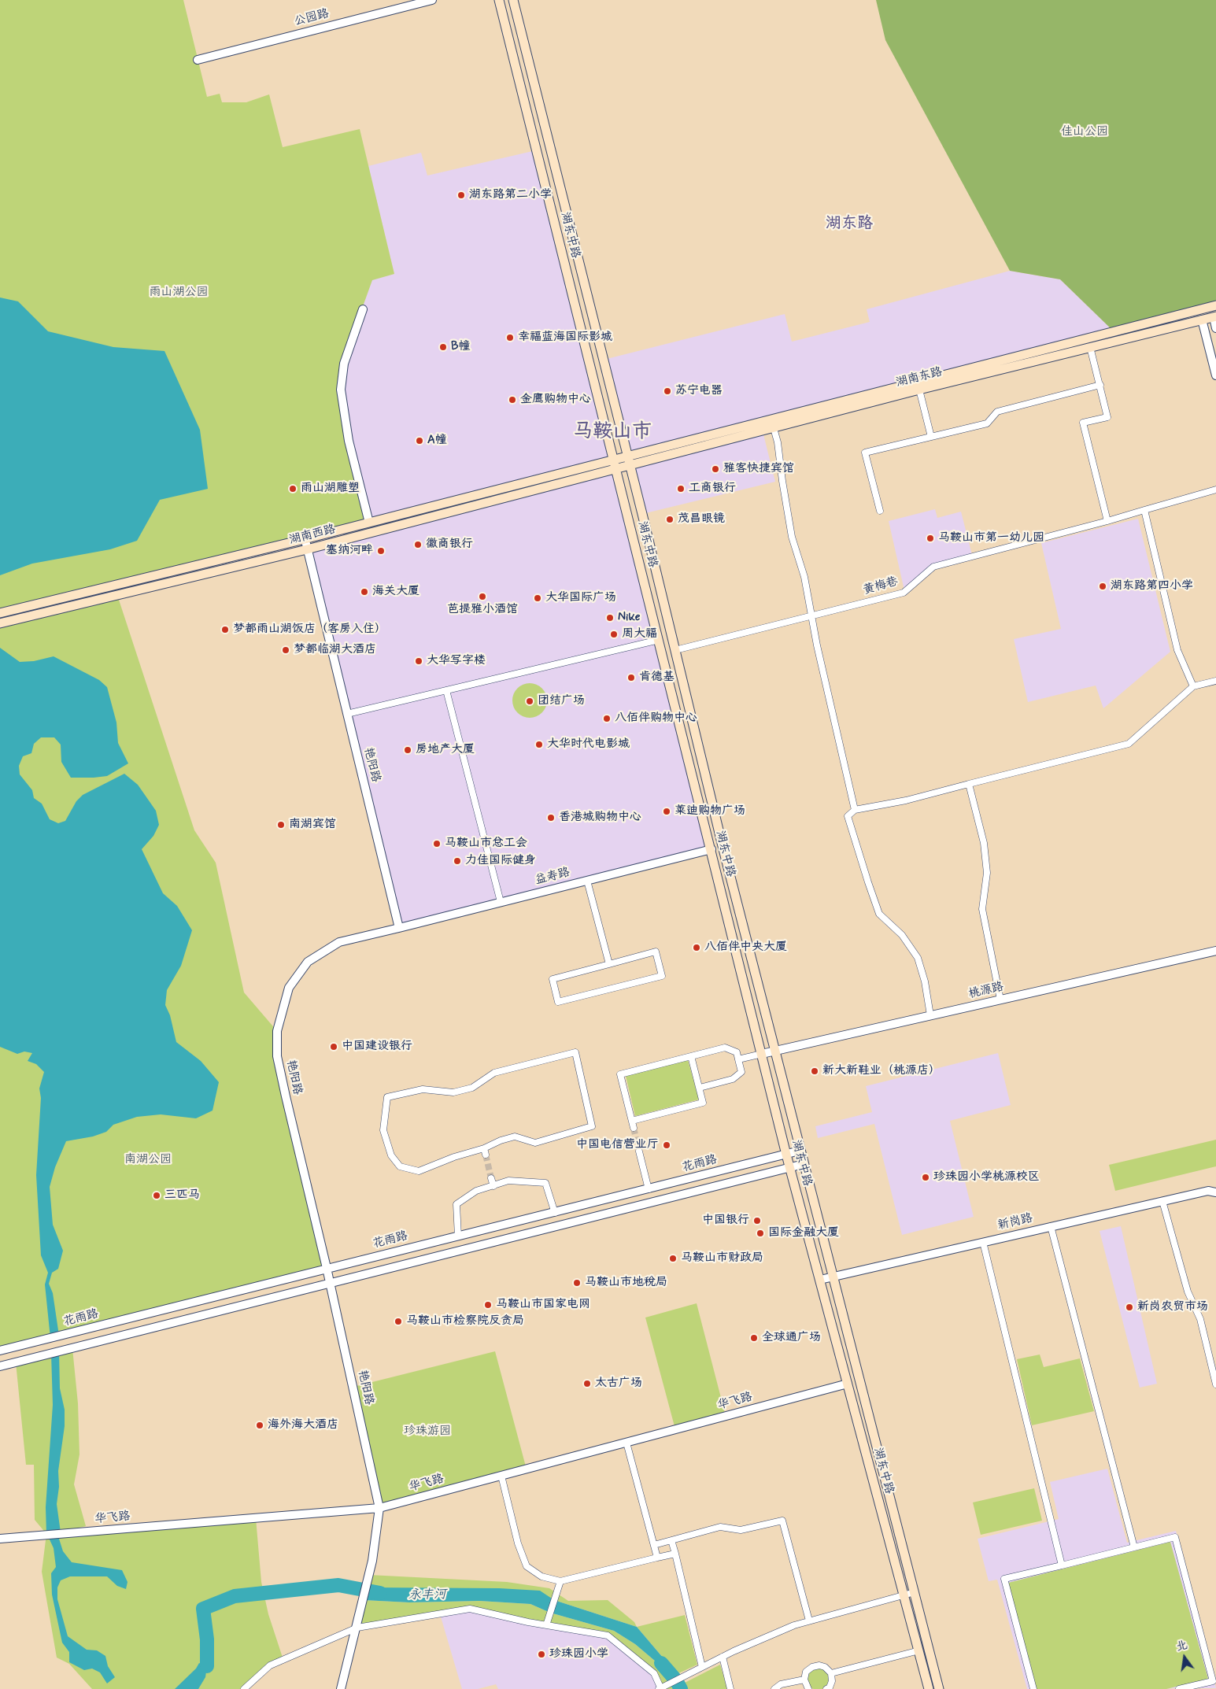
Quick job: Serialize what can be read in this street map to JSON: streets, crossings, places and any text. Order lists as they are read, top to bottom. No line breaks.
{"streets":{"main road":["湖东中路","湖南东路","湖南西路"],"street":["公园路","黄梅巷","艳阳路","益寿路","桃源路","花雨路","新岗路","华飞路"]},"crossings":[["湖东中路","湖南东路"],["湖东中路","湖南西路"],["湖东中路","黄梅巷"],["湖东中路","益寿路"],["湖东中路","桃源路"],["湖东中路","花雨路"],["湖东中路","新岗路"],["湖东中路","华飞路"],["湖南西路","艳阳路"],["艳阳路","益寿路"],["艳阳路","花雨路"],["艳阳路","华飞路"]],"districts":["湖东路","马鞍山市"],"water":["永丰河"],"parks":["佳山公园","雨山湖公园","南湖公园","珍珠游园"],"places":["湖东路第二小学","幸福蓝海国际影城","B幢","苏宁电器","金鹰购物中心","A幢","雅客快捷宾馆","雨山湖雕塑","工商银行","茂昌眼镜","马鞍山市第一幼儿园","徽商银行","塞纳河畔","湖东路第四小学","海关大厦","芭提雅小酒馆","大华国际广场","Nike","梦都雨山湖饭店（客房入住）","周大福","梦都临湖大酒店","大华写字楼","肯德基","团结广场","八佰伴购物中心","大华时代电影城","房地产大厦","莱迪购物广场","香港城购物中心","南湖宾馆","马鞍山市总工会","力佳国际健身","八佰伴中央大厦","中国建设银行","新大新鞋业（桃源店）","中国电信营业厅","珍珠园小学桃源校区","三匹马","中国银行","国际金融大厦","马鞍山市财政局","马鞍山市地税局","马鞍山市国家电网","新岗农贸市场","马鞍山市检察院反贪局","全球通广场","太古广场","海外海大酒店","珍珠园小学"],"north":"top"}
